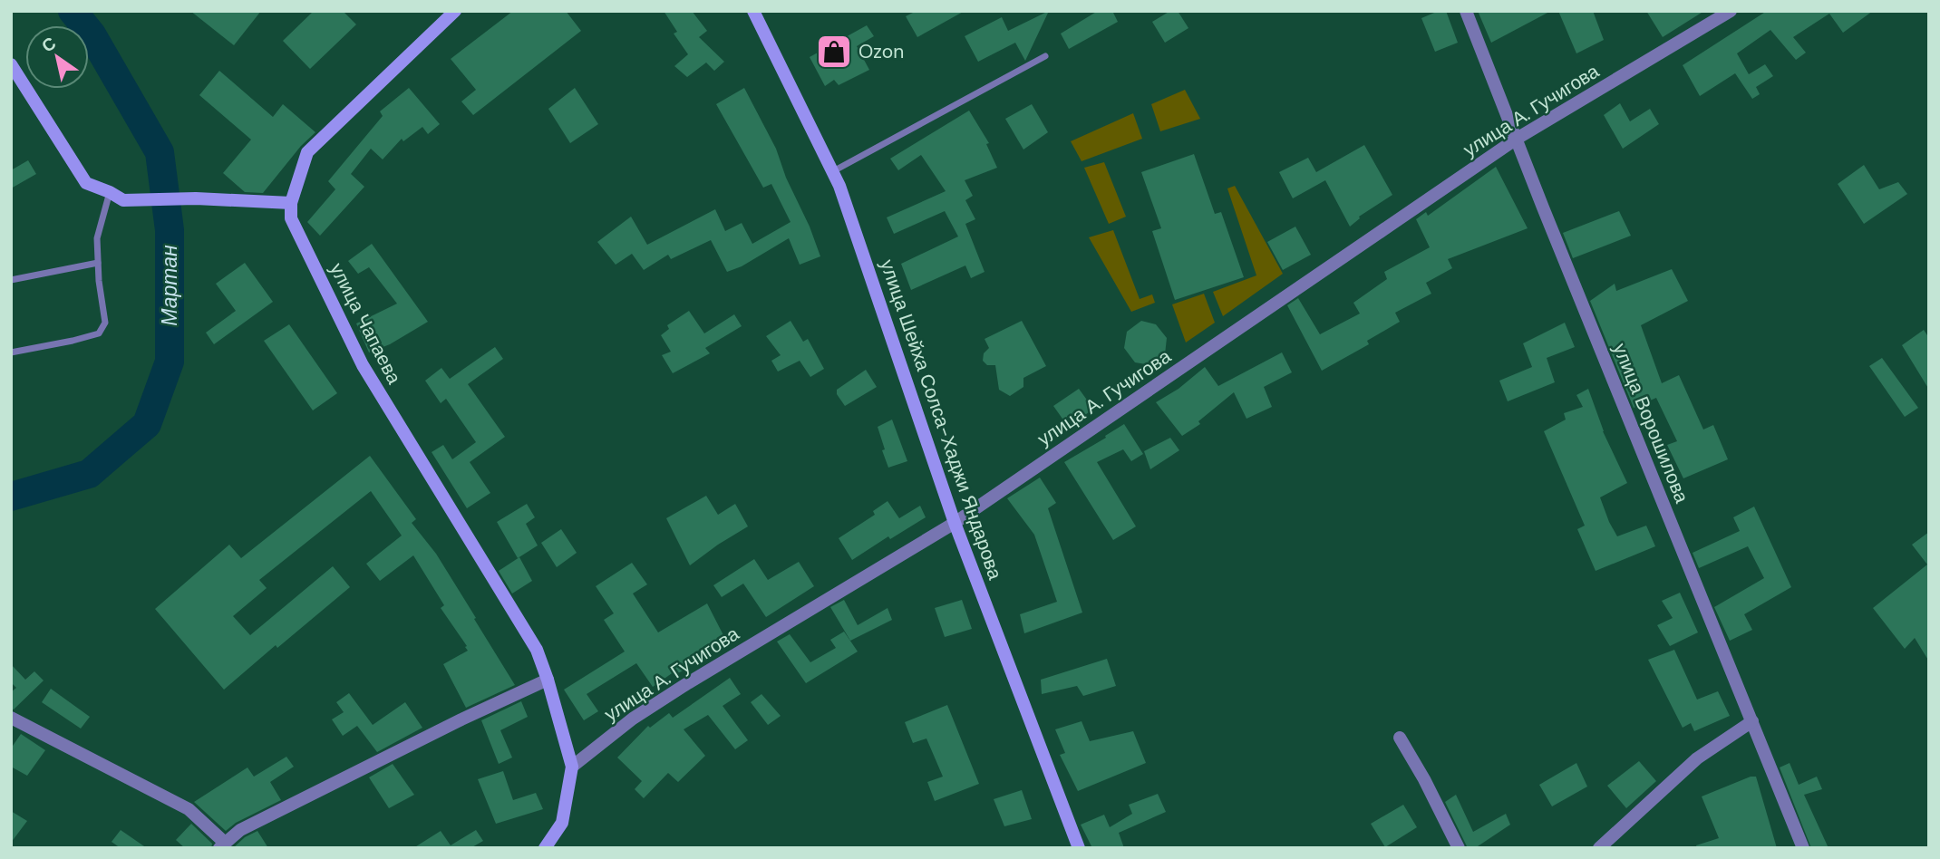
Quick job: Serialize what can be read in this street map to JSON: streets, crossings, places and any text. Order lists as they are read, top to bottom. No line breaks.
{"streets":{"street":["улица А. Гучигова","улица Чапаева","улица Шейха Солса-Хаджи Яндарова","улица Ворошилова"]},"crossings":[["улица А. Гучигова","улица Чапаева"],["улица А. Гучигова","улица Шейха Солса-Хаджи Яндарова"],["улица А. Гучигова","улица Ворошилова"]],"water":["Мартан"],"places":{"shop":["Ozon"]},"north":"top left"}
